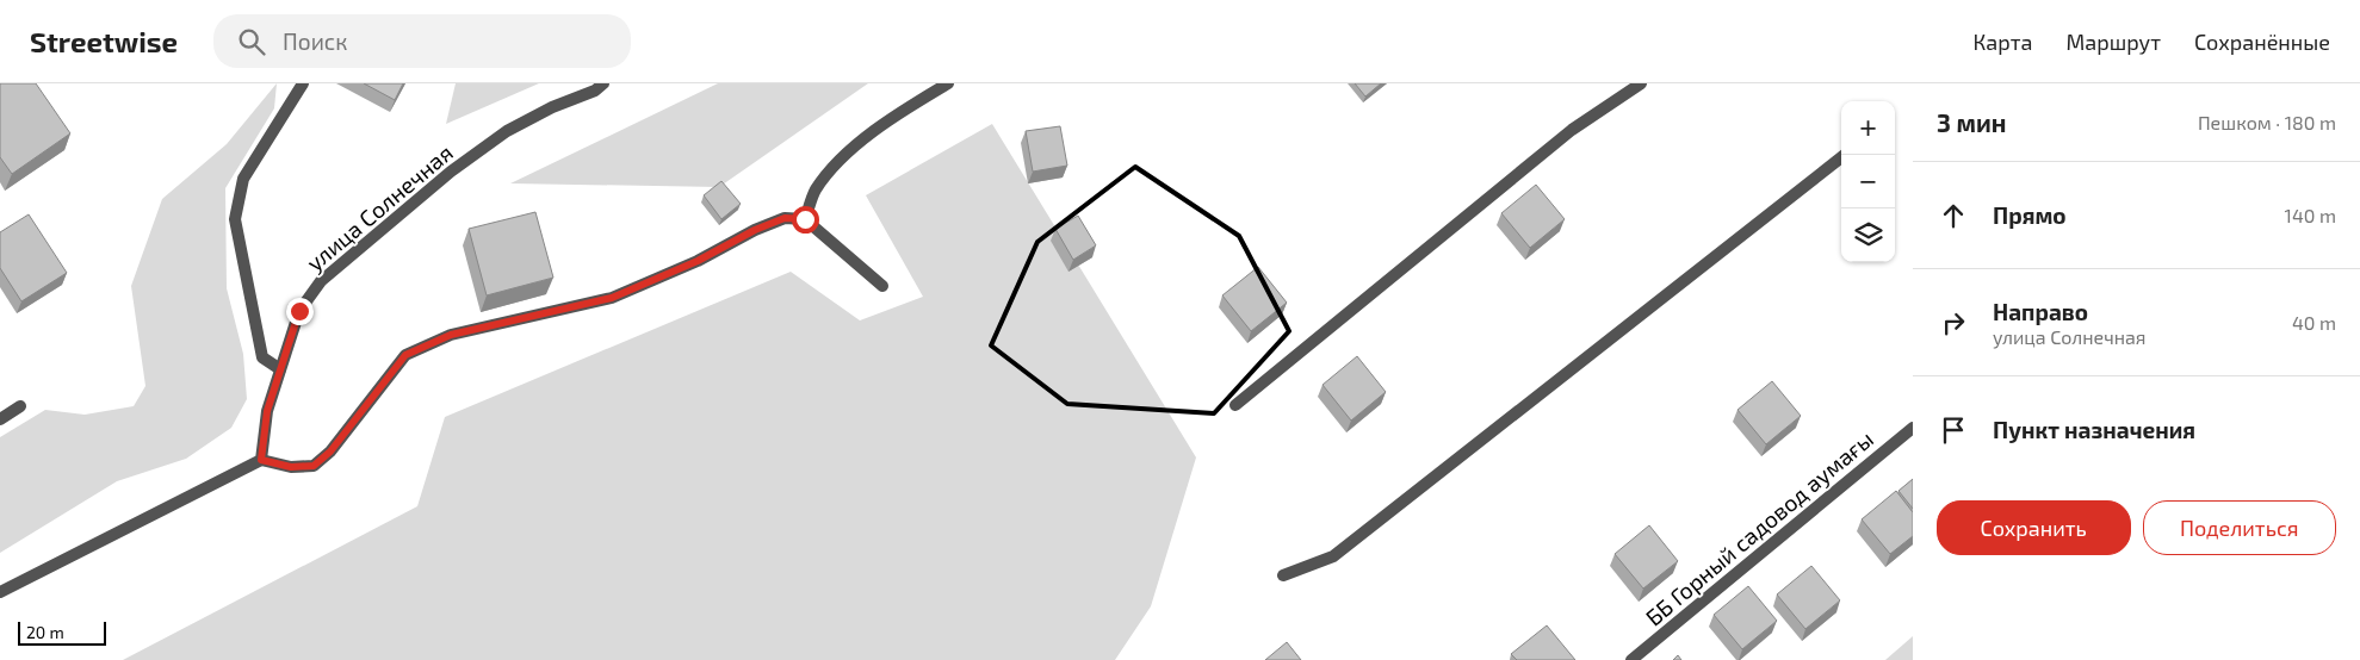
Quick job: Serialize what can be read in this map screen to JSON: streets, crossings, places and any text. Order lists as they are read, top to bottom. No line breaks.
{"streets":{"street":["улица Солнечная","ББ Горный садовод аумағы"]},"scale_bar":"20 m","page":{"header":"Streetwise","search":"Поиск","nav":["Карта","Маршрут","Сохранённые"],"heading":["3 мин","Пешком · 180 m"],"map_buttons":["+","−"],"list":[["Прямо","140 m"],["Направо","улица Солнечная","40 m"],"Пункт назначения"],"buttons":["Сохранить","Поделиться"],"scale":"20 m"}}
